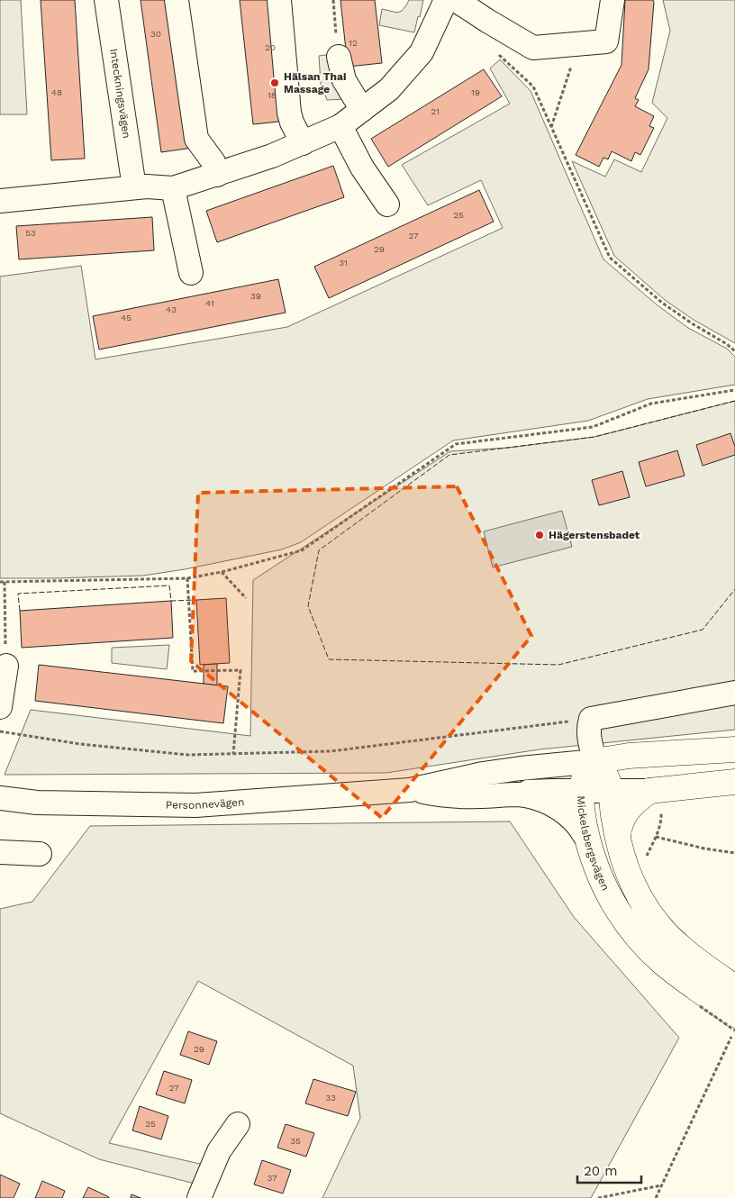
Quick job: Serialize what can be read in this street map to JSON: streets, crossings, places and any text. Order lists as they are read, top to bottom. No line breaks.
{"streets":{"main road":["Mickelsbergsvägen"],"street":["Inteckningsvägen","Personnevägen"]},"crossings":[["Personnevägen","Mickelsbergsvägen"]],"places":["Hälsan Thai Massage","Hägerstensbadet"],"house_numbers":["30","12","20","48","19","18","21","25","53","27","29","31","39","41","43","45","29","27","33","25","35","37"],"scale_bar":"20 m"}
